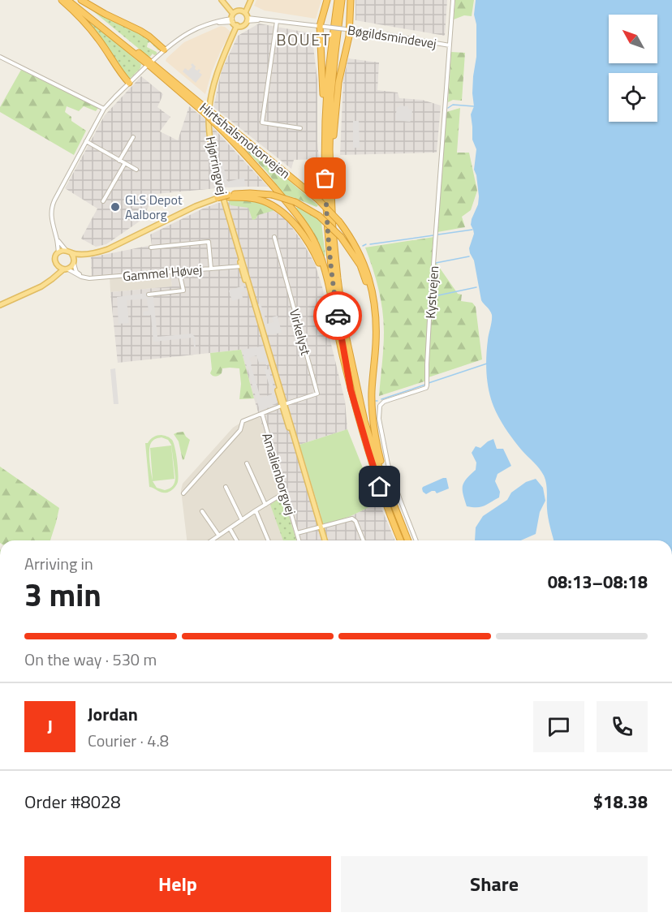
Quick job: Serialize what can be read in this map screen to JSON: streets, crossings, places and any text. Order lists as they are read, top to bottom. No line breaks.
{"streets":{"highway":["Hirtshalsmotorvejen"],"main road":["Hjørringvej"],"street":["Bøgildsmindevej","Gammel Høvej","Kystvejen","Virkelyst","Amalienborgvej"]},"crossings":[["Bøgildsmindevej","Kystvejen"],["Hjørringvej","Gammel Høvej"],["Hjørringvej","Virkelyst"],["Hjørringvej","Amalienborgvej"]],"districts":["BOUET"],"places":["GLS Depot Aalborg"],"north":"top left","page":{"heading":["3 min","Arriving in","08:13–08:18"],"panel":["Jordan","Courier · 4.8","Order #8028","$18.38"],"bar":"On the way · 530 m","round":"J","buttons":["Help","Share"]}}
